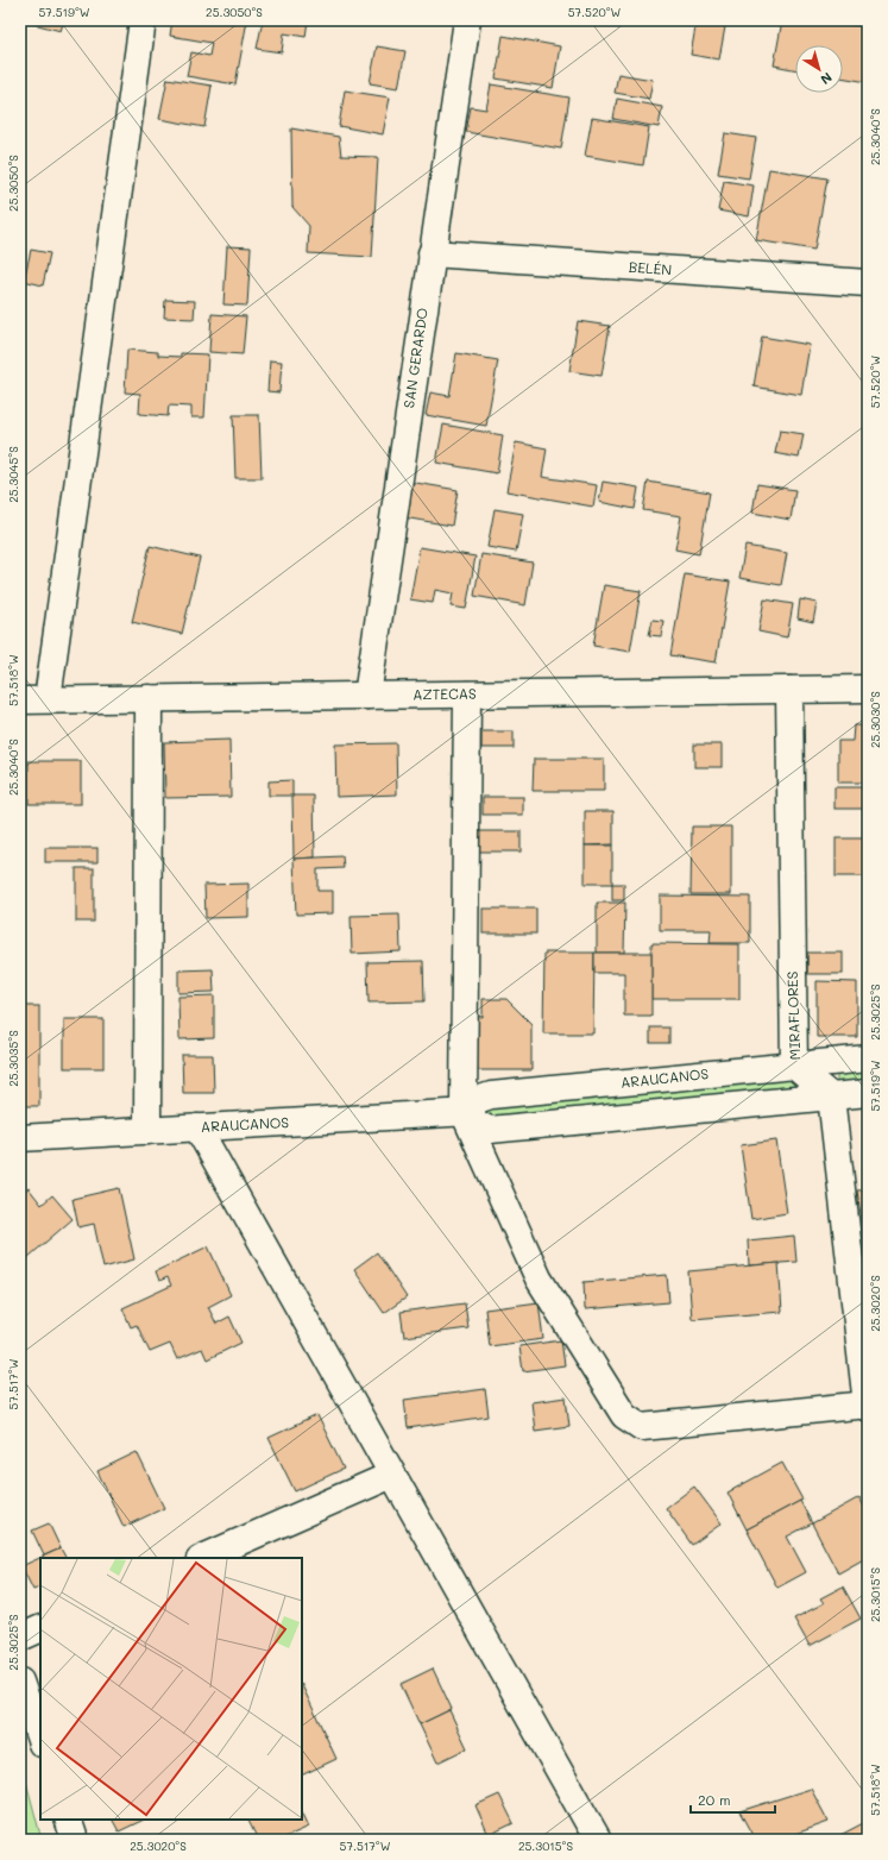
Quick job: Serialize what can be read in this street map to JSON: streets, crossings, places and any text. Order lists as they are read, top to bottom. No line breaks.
{"streets":{"street":["BELÉN","SAN GERARDO","AZTECAS","MIRAFLORES","ARAUCANOS"]},"crossings":[["BELÉN","SAN GERARDO"],["SAN GERARDO","AZTECAS"],["AZTECAS","MIRAFLORES"],["MIRAFLORES","ARAUCANOS"]],"scale_bar":"20 m","north":"bottom right","coordinates":["57.519°W","25.3050°S","57.520°W","25.3040°S","25.3045°S","57.518°W","25.3030°S","25.3025°S","25.3035°S","25.3020°S","57.517°W","25.3015°S"]}
